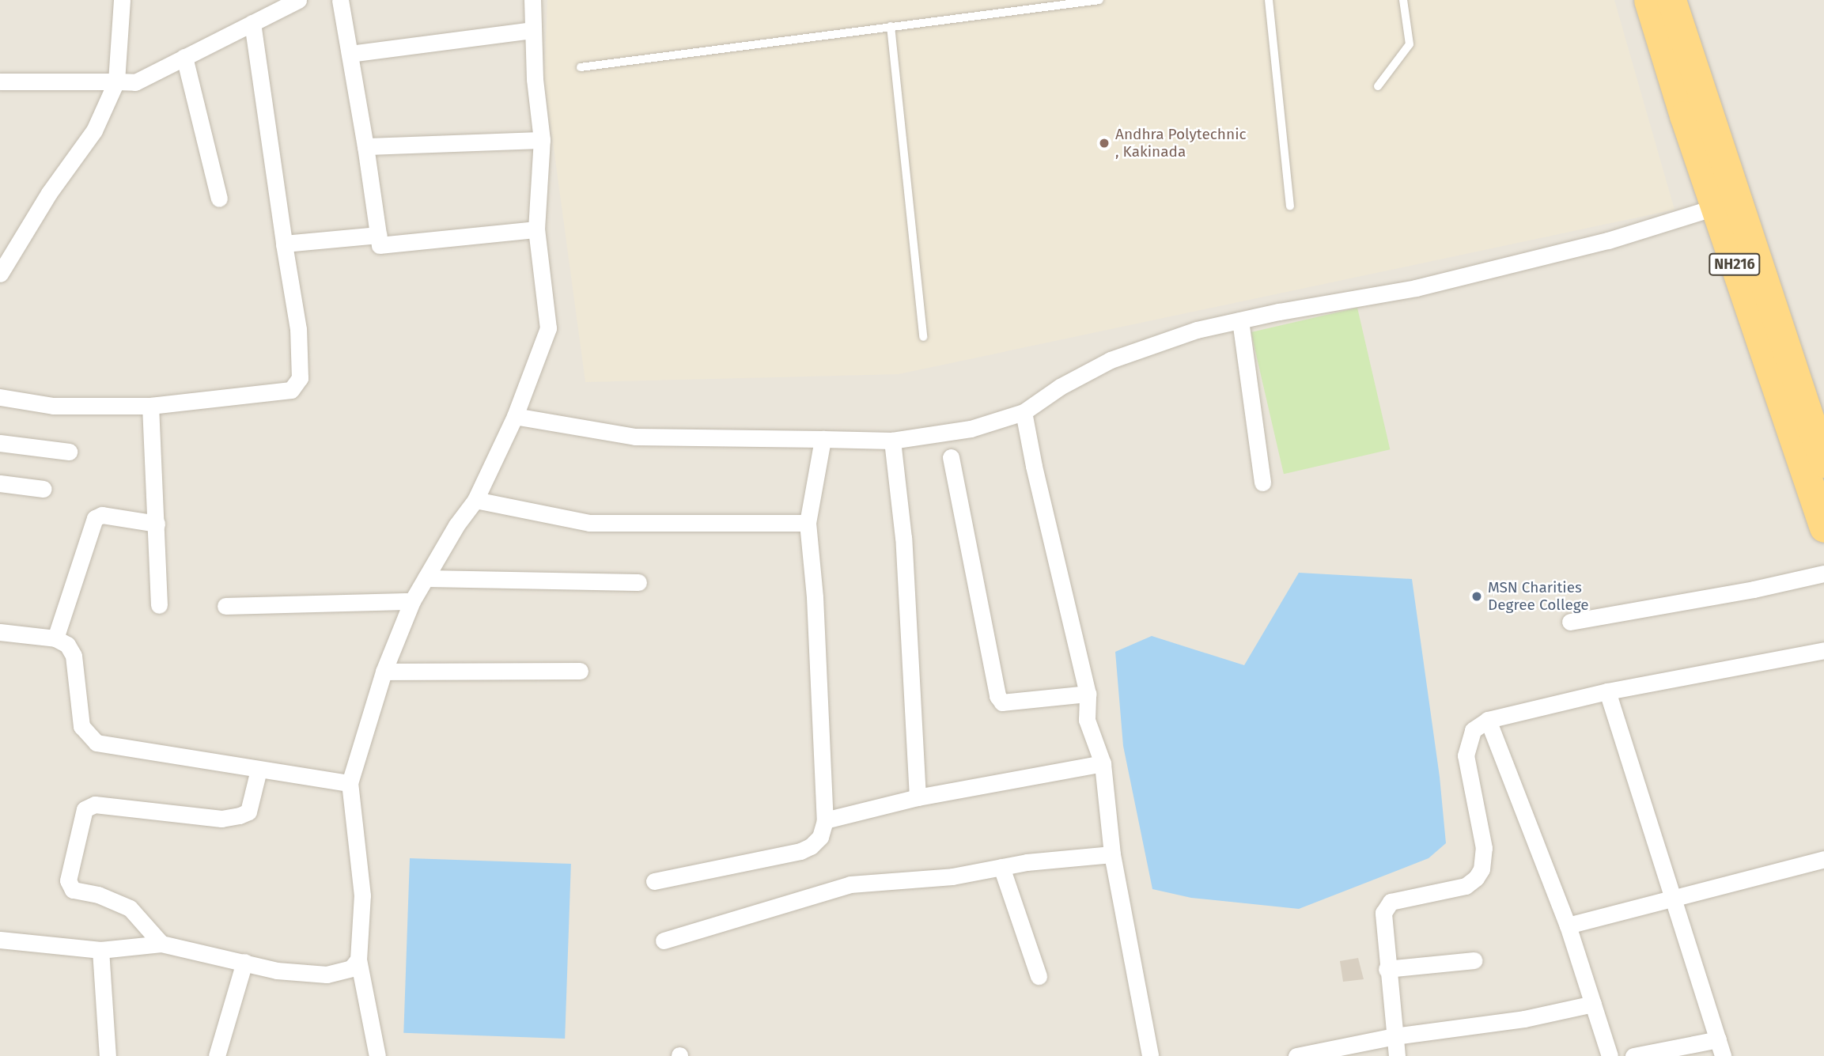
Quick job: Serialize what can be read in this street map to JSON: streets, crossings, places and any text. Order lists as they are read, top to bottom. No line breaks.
{"streets":{"highway":["NH216"]},"places":["Andhra Polytechnic , Kakinada","MSN Charities Degree College"]}
